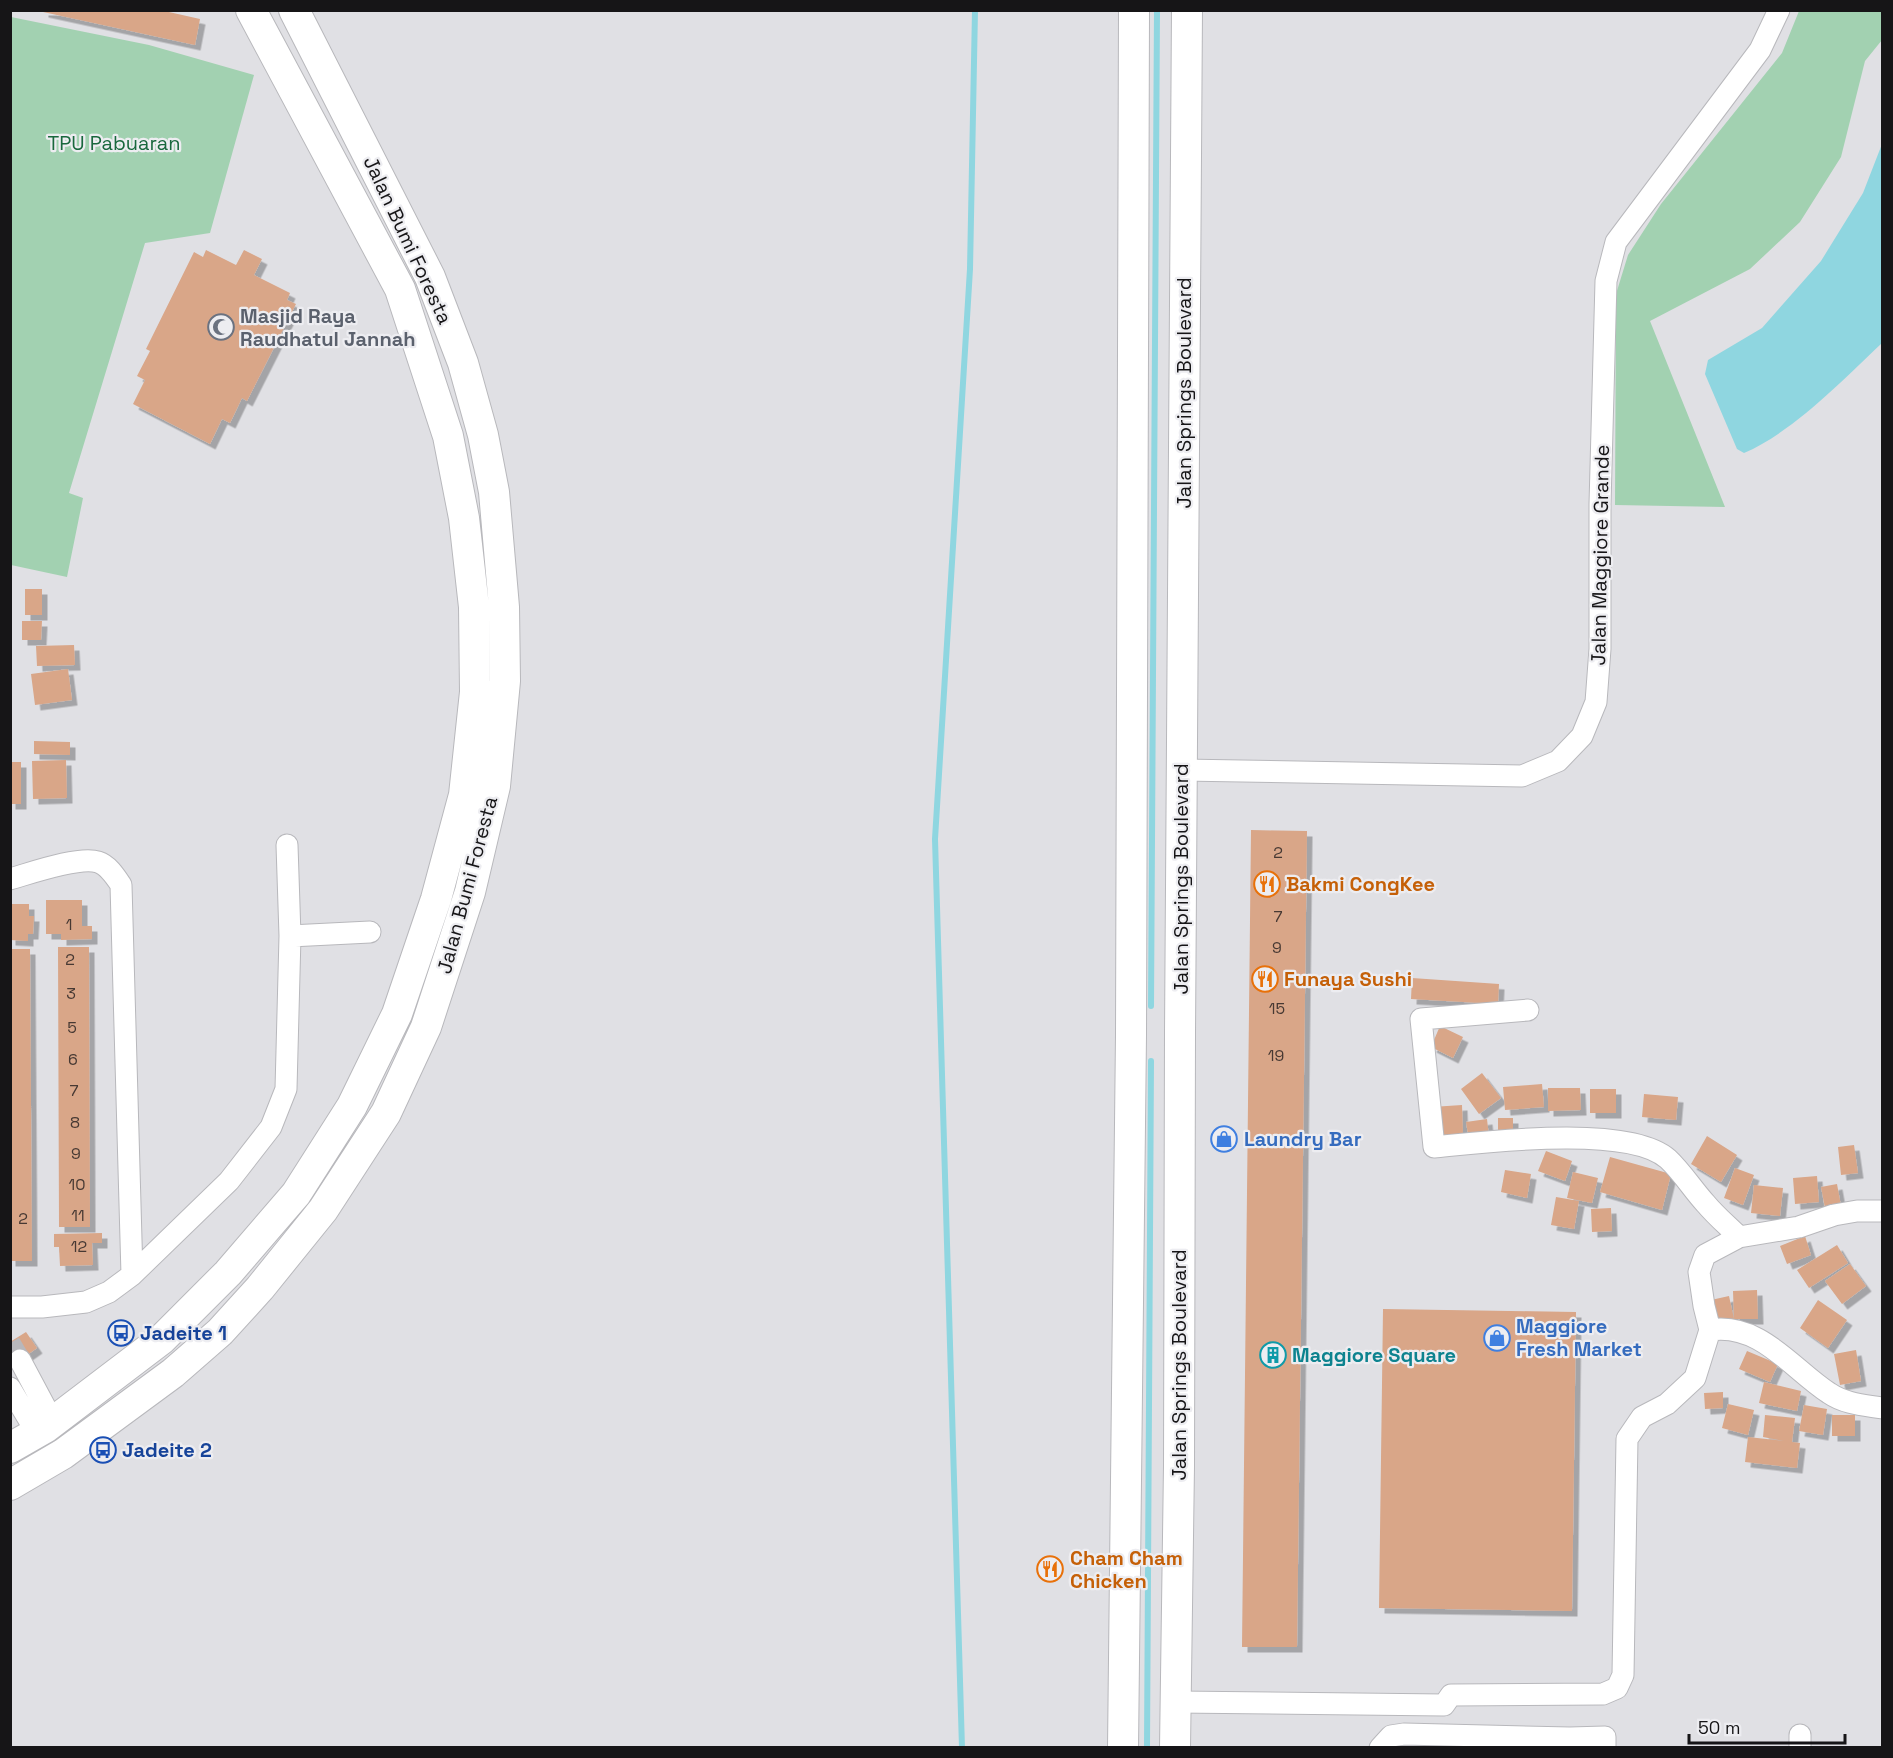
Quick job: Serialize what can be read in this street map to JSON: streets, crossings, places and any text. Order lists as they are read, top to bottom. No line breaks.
{"streets":{"main road":["Jalan Bumi Foresta","Jalan Springs Boulevard"],"street":["Jalan Maggiore Grande"]},"crossings":[["Jalan Springs Boulevard","Jalan Maggiore Grande"]],"parks":["TPU Pabuaran"],"places":{"mosque":["Masjid Raya Raudhatul Jannah"],"restaurant":["Bakmi CongKee","Funaya Sushi","Cham Cham Chicken"],"shop":["Laundry Bar","Maggiore Fresh Market"],"bus stop":["Jadeite 1","Jadeite 2"],"building":["Maggiore Square"]},"house_numbers":["2","7","1","9","2","3","15","5","19","6","7","8","9","10","11","2","12"],"scale_bar":"50 m"}
